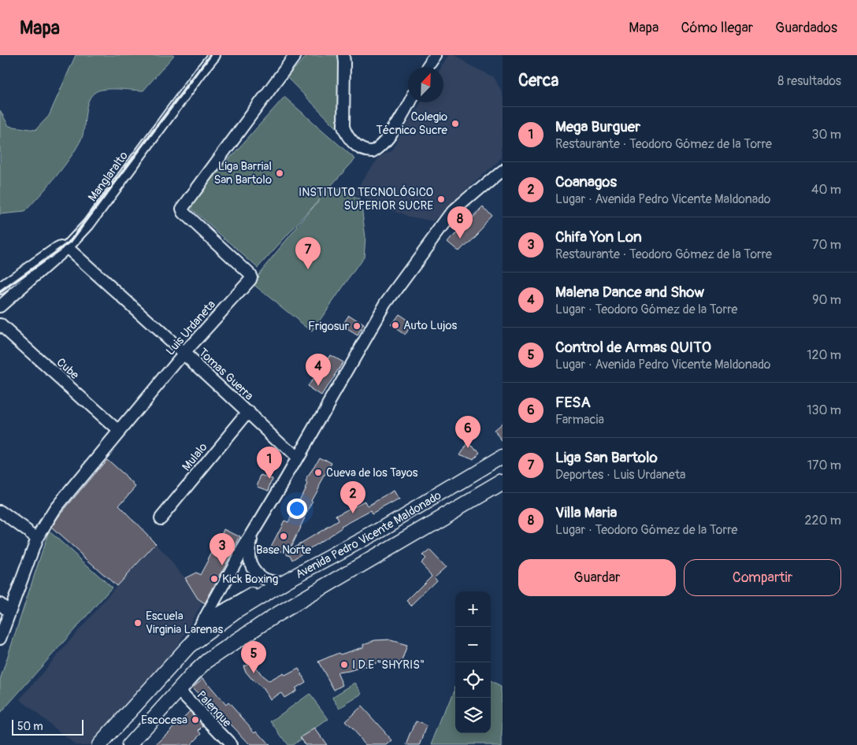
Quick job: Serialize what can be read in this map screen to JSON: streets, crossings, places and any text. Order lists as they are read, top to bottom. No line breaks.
{"streets":{"main road":["Avenida Pedro Vicente Maldonado"],"street":["Manglaralto","Luis Urdaneta","Cube","Tomas Guerra","Mulalo","Palenque"]},"crossings":[["Manglaralto","Tomas Guerra"],["Luis Urdaneta","Cube"],["Luis Urdaneta","Tomas Guerra"],["Tomas Guerra","Mulalo"],["Avenida Pedro Vicente Maldonado","Palenque"]],"places":["Colegio Técnico Sucre","Liga Barrial San Bartolo","INSTITUTO TECNOLÓGICO SUPERIOR SUCRE","Auto Lujos","Frigosur","Cueva de los Tayos","Base Norte","Kick Boxing","Escuela Virginia Larenas","I D.E \"SHYRIS\"","Escocesa"],"scale_bar":"50 m","north":"top right","page":{"header":"Mapa","nav":["Mapa","Cómo llegar","Guardados"],"heading":["Cerca","8 resultados"],"list":[{"mark":"1","name":"Mega Burguer","note":"Restaurante · Teodoro Gómez de la Torre","value":"30 m"},{"mark":"2","name":"Coanagos","note":"Lugar · Avenida Pedro Vicente Maldonado","value":"40 m"},{"mark":"3","name":"Chifa Yon Lon","note":"Restaurante · Teodoro Gómez de la Torre","value":"70 m"},{"mark":"4","name":"Malena Dance and Show","note":"Lugar · Teodoro Gómez de la Torre","value":"90 m"},{"mark":"5","name":"Control de Armas QUITO","note":"Lugar · Avenida Pedro Vicente Maldonado","value":"120 m"},{"mark":"6","name":"FESA","note":"Farmacia","value":"130 m"},{"mark":"7","name":"Liga San Bartolo","note":"Deportes · Luis Urdaneta","value":"170 m"},{"mark":"8","name":"Villa Maria","note":"Lugar · Teodoro Gómez de la Torre","value":"220 m"}],"pins":["8","7","4","6","1","2","3","5"],"buttons":["Guardar","Compartir"],"map_buttons":["+","−"],"scale":"50 m"}}
